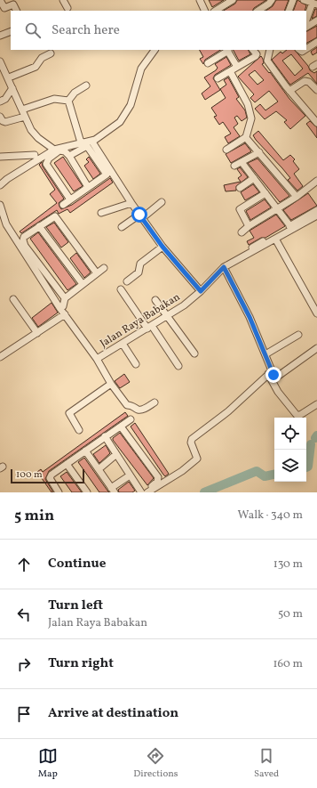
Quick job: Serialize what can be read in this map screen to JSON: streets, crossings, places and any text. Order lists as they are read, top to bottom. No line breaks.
{"streets":{"street":["Jalan Raya Babakan"]},"scale_bar":"100 m","page":{"search":"Search here","scale":"100 m","heading":["5 min","Walk · 340 m"],"list":[["Continue","130 m"],["Turn left","Jalan Raya Babakan","50 m"],["Turn right","160 m"],"Arrive at destination"],"nav":["Map","Directions","Saved"]}}
